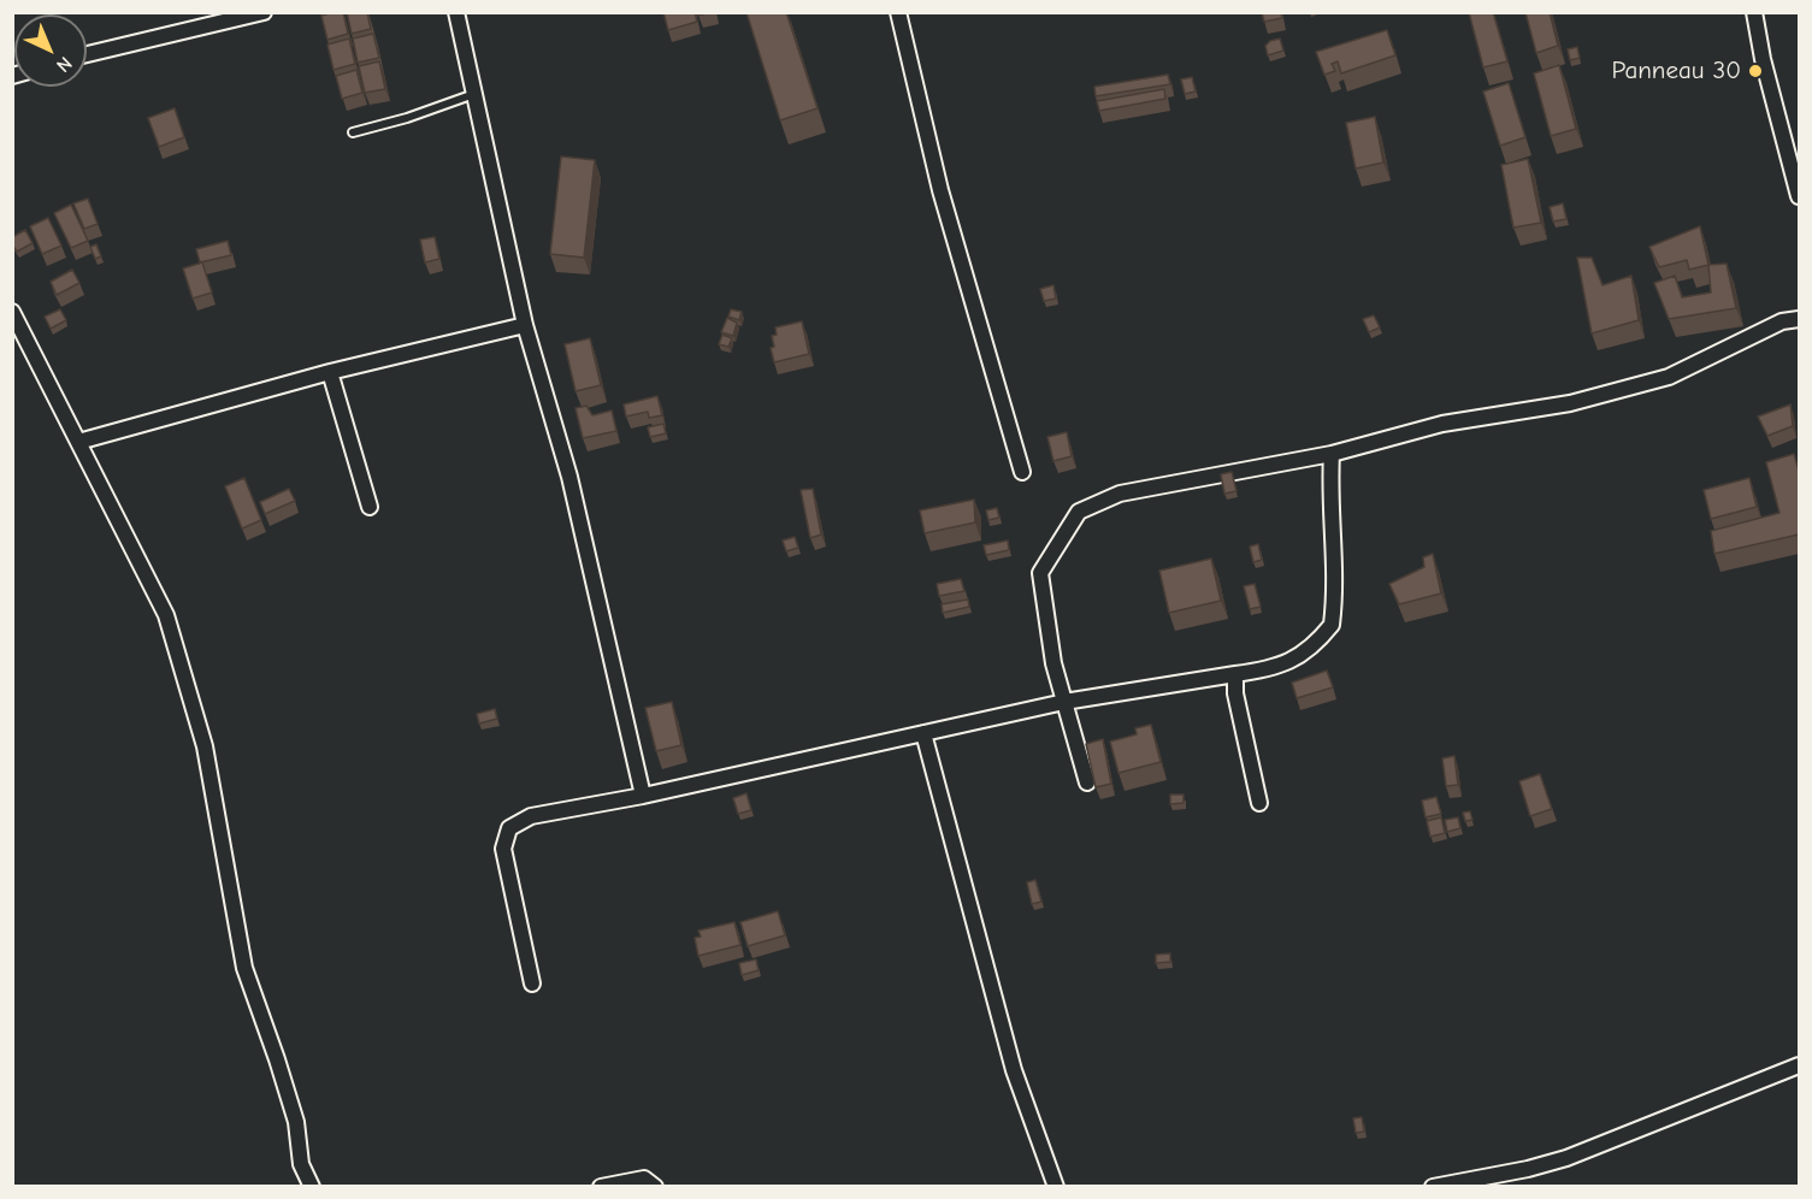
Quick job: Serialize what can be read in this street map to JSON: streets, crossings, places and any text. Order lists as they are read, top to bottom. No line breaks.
{"places":["Panneau 30"],"north":"bottom right"}
